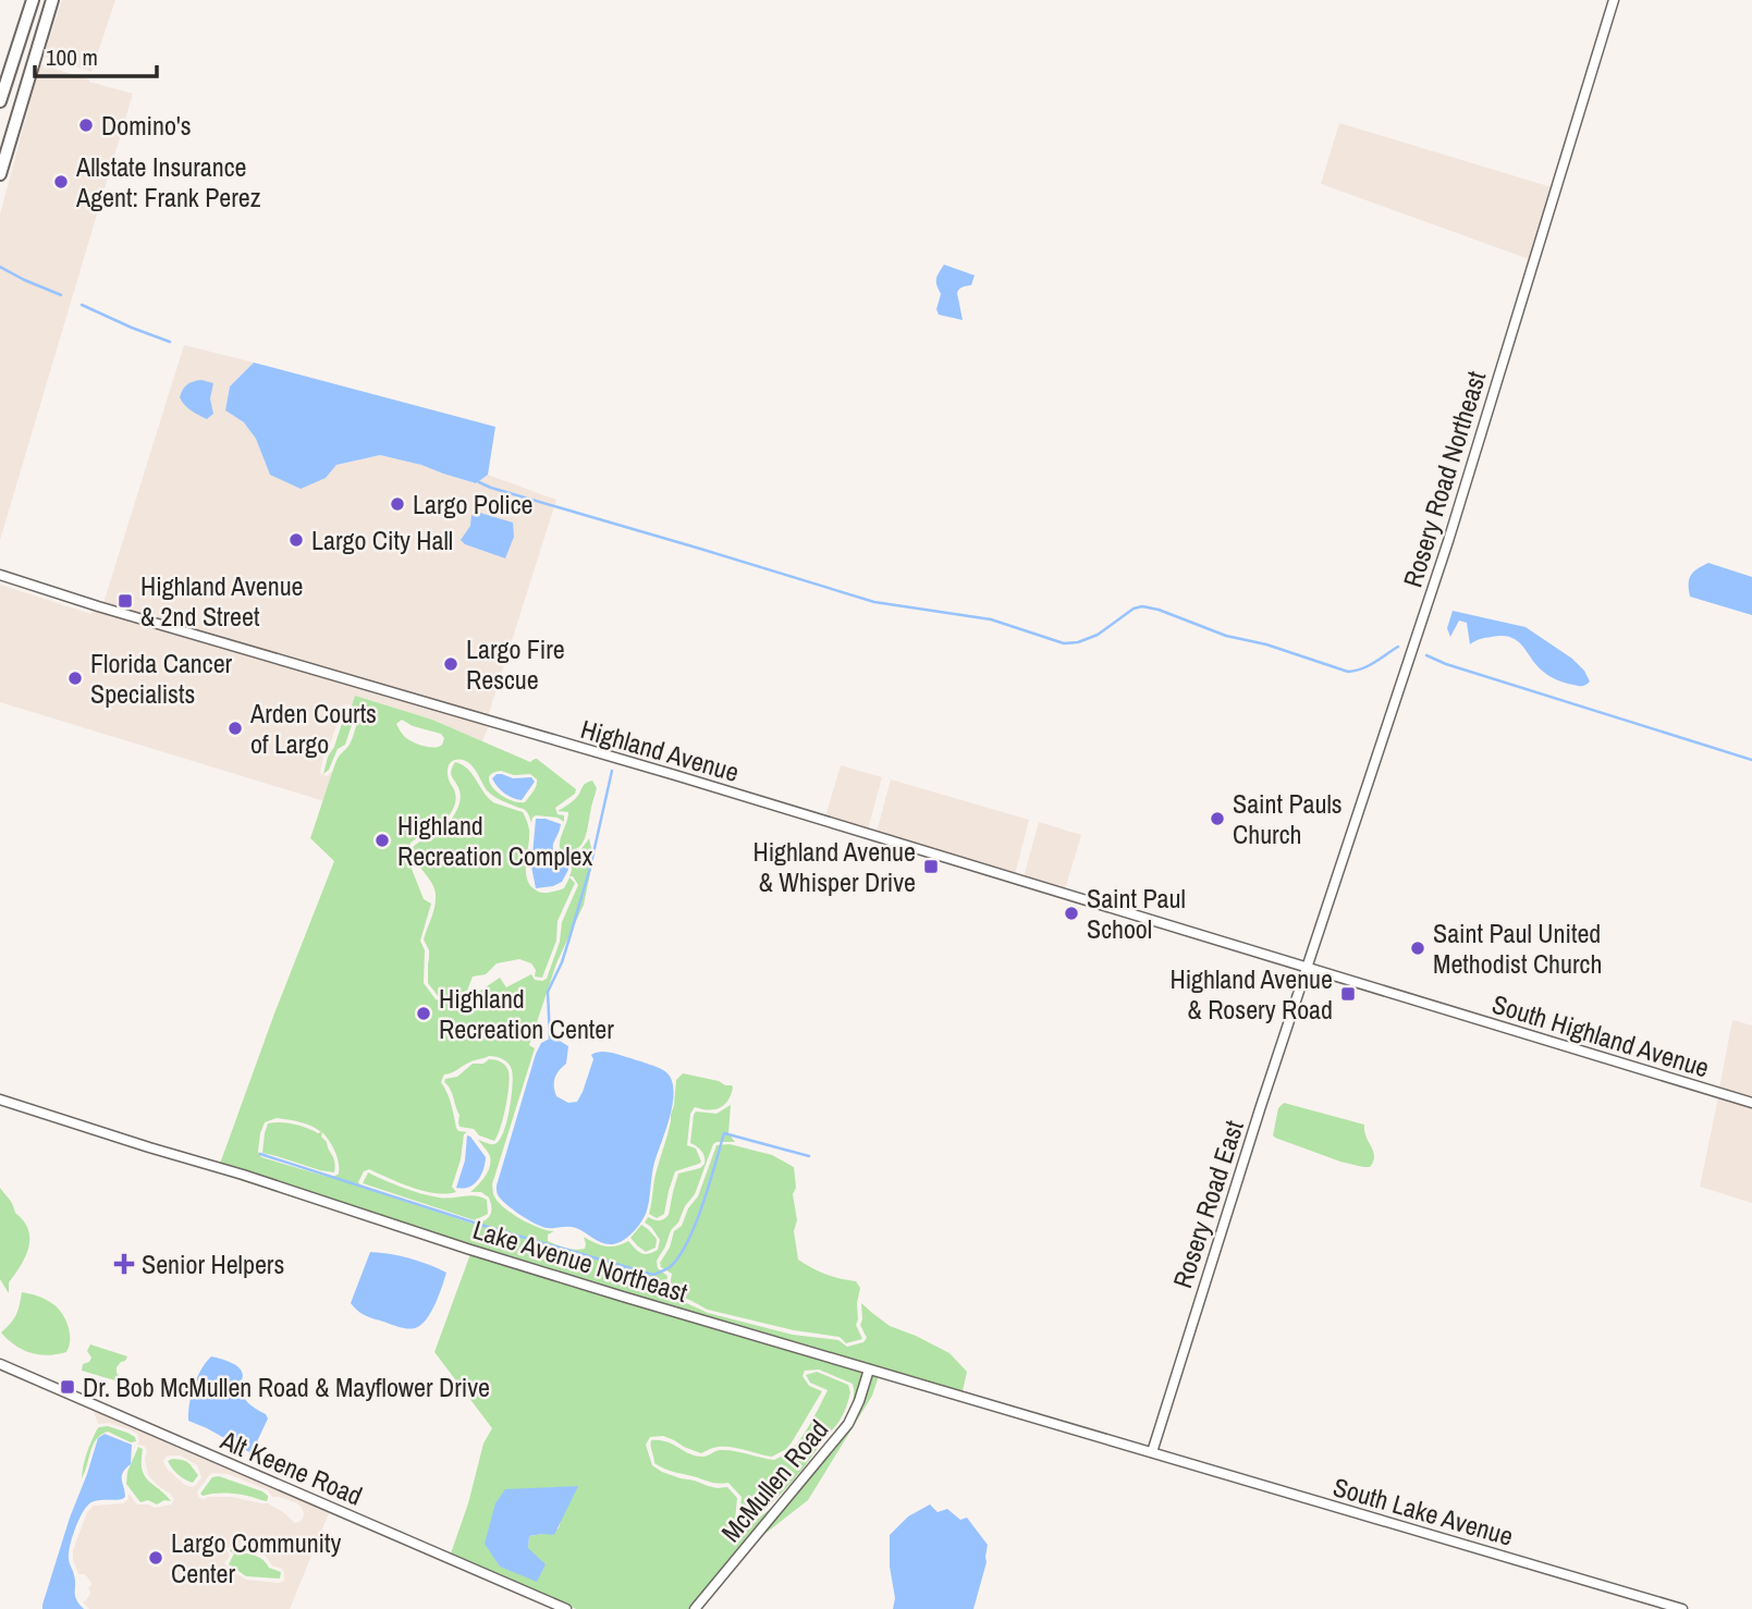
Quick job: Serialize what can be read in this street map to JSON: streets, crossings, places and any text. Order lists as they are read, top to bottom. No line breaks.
{"streets":{"street":["Rosery Road Northeast","Highland Avenue","South Highland Avenue","Rosery Road East","Lake Avenue Northeast","Alt Keene Road","McMullen Road","South Lake Avenue"]},"crossings":[["Rosery Road Northeast","Highland Avenue"],["Rosery Road Northeast","South Highland Avenue"],["Rosery Road Northeast","Rosery Road East"],["Highland Avenue","South Highland Avenue"],["Highland Avenue","Rosery Road East"],["South Highland Avenue","Rosery Road East"],["Rosery Road East","Lake Avenue Northeast"],["Rosery Road East","South Lake Avenue"],["Lake Avenue Northeast","McMullen Road"],["Lake Avenue Northeast","South Lake Avenue"]],"places":{"other":["Domino's","Allstate Insurance Agent: Frank Perez","Largo Police","Largo City Hall","Largo Fire Rescue","Florida Cancer Specialists","Arden Courts of Largo","Saint Pauls Church","Highland Recreation Complex","Saint Paul School","Saint Paul United Methodist Church","Highland Recreation Center","Largo Community Center"],"transit":["Highland Avenue & 2nd Street","Highland Avenue & Whisper Drive","Highland Avenue & Rosery Road","Dr. Bob McMullen Road & Mayflower Drive"],"health":["Senior Helpers"]},"scale_bar":"100 m"}
